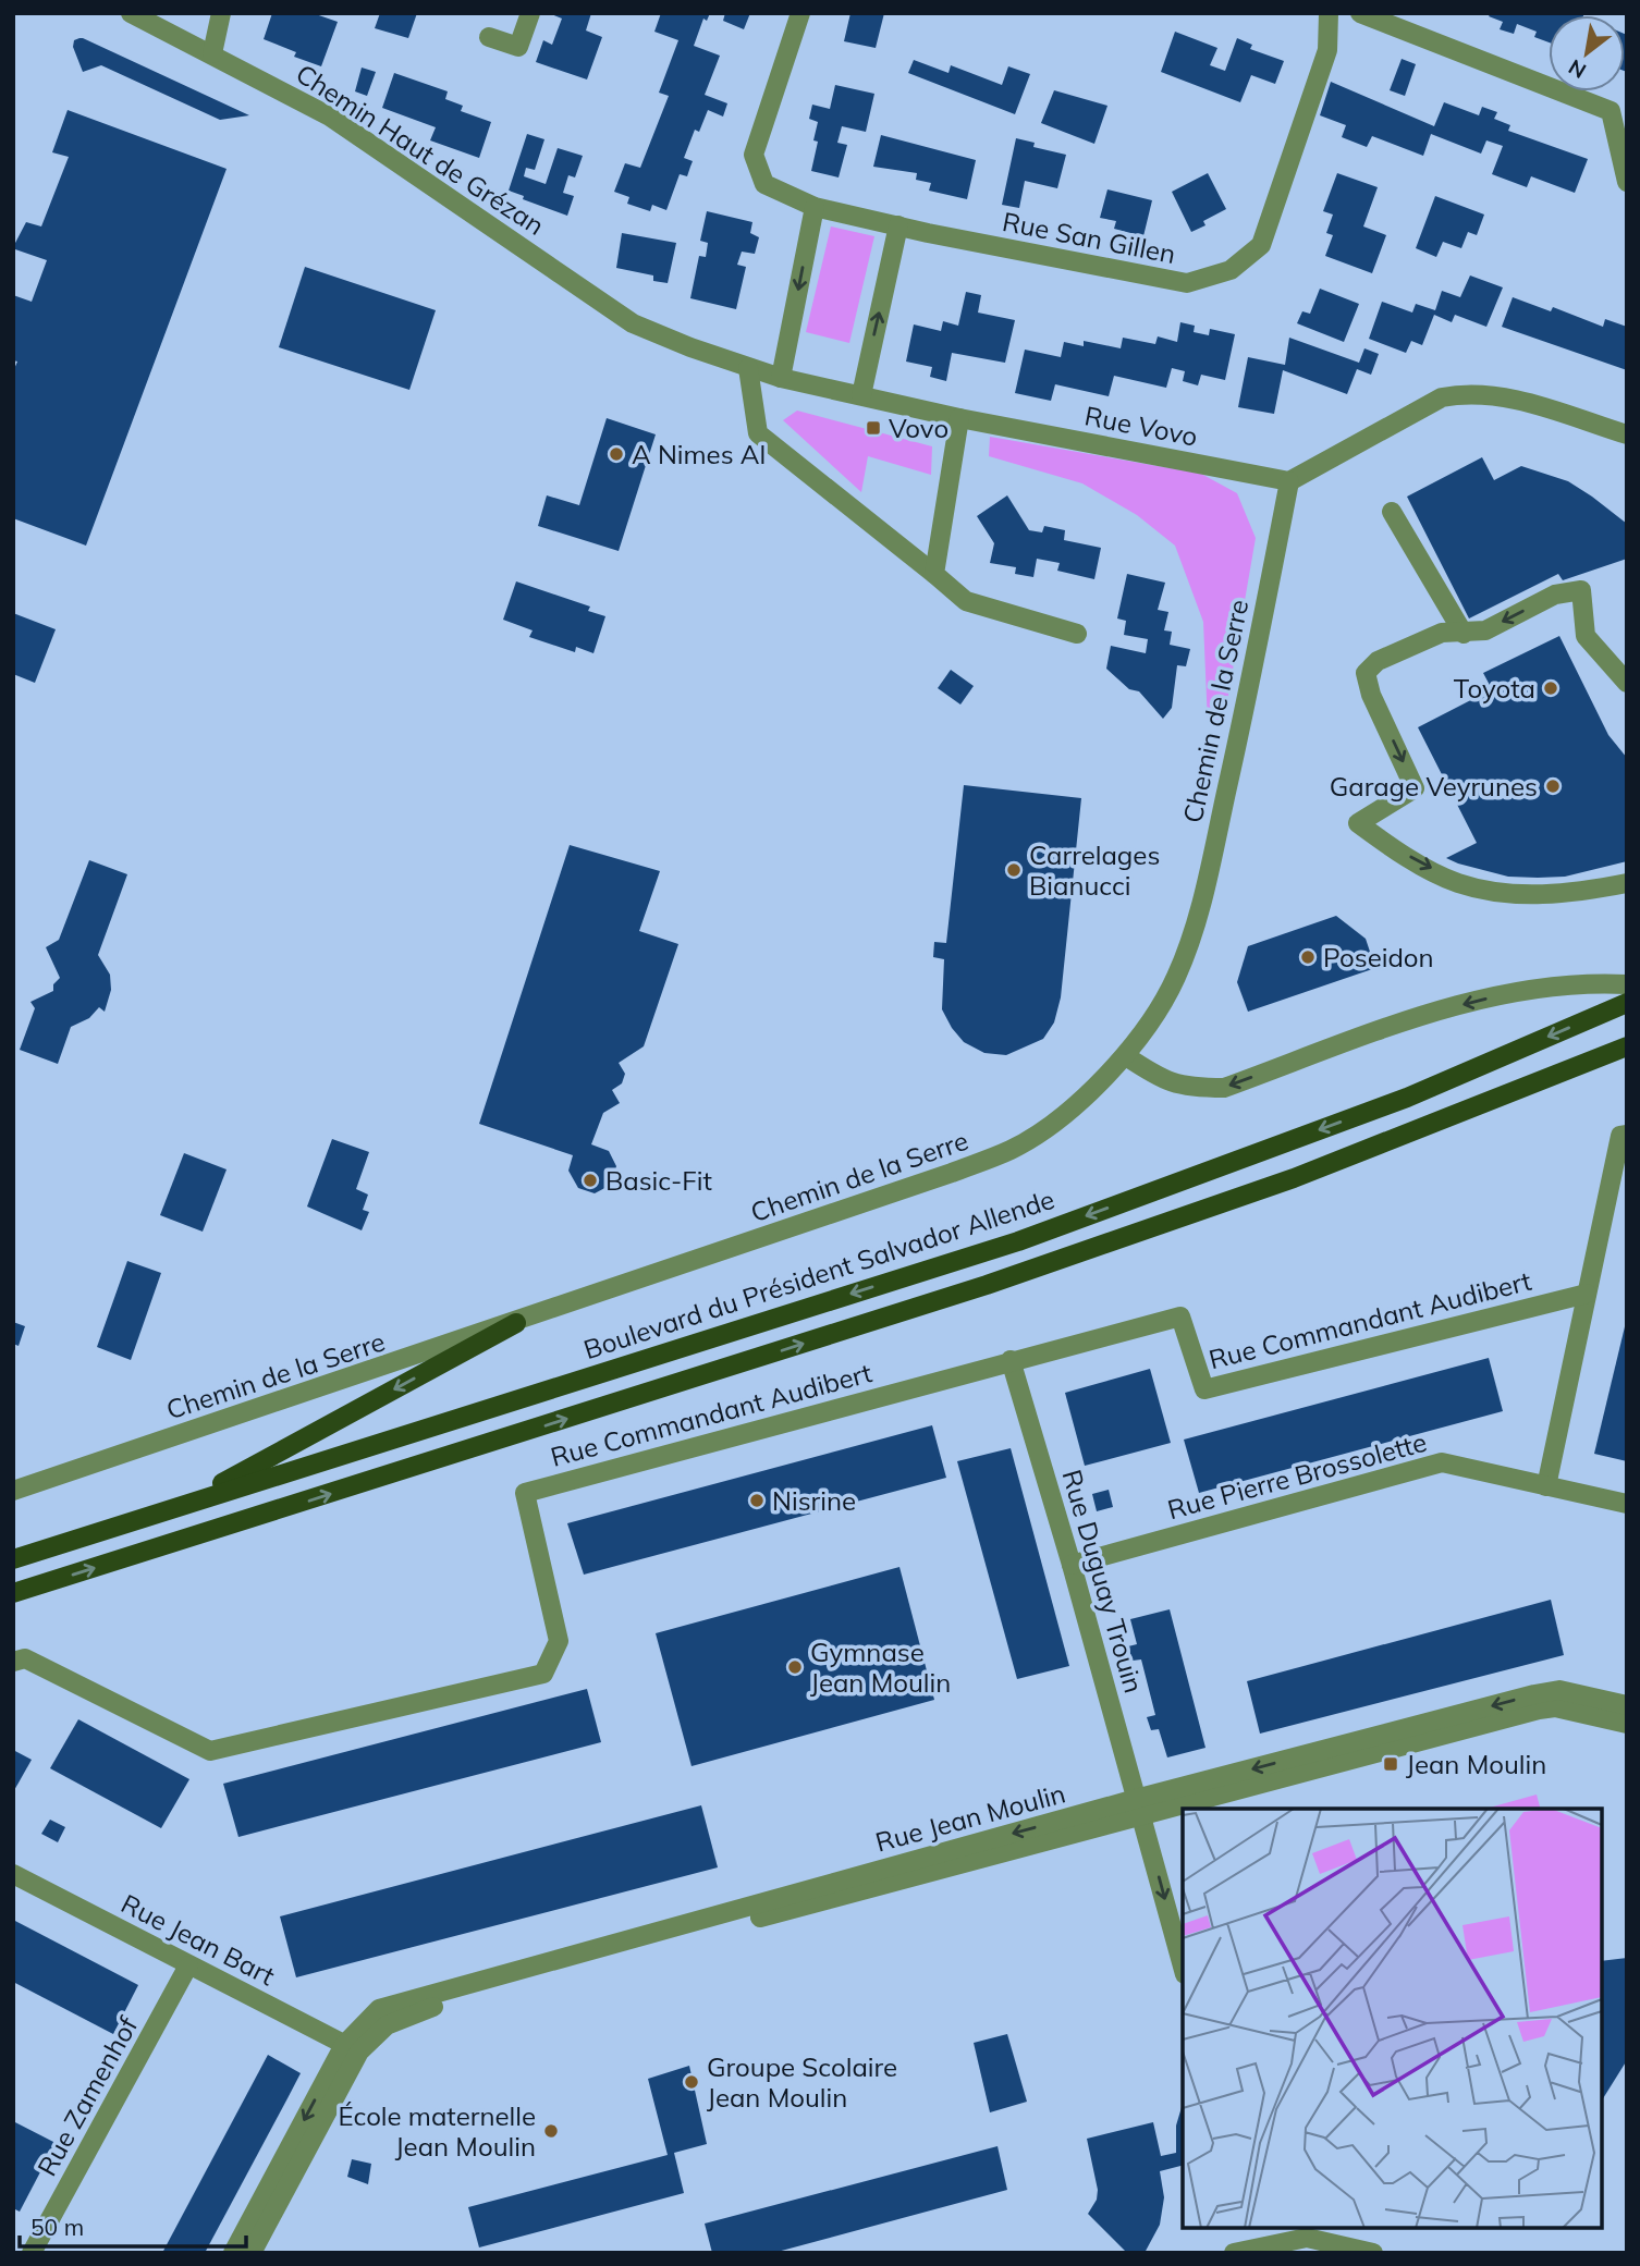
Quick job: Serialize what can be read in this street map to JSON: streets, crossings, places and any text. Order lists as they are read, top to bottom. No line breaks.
{"streets":{"main road":["Boulevard du Président Salvador Allende"],"street":["Chemin Haut de Grézan","Rue San Gillen","Rue Vovo","Chemin de la Serre","Rue Commandant Audibert","Rue Pierre Brossolette","Rue Duguay Trouin","Rue Jean Moulin","Rue Jean Bart","Rue Zamenhof"]},"crossings":[["Chemin Haut de Grézan","Rue Vovo"],["Rue Vovo","Chemin de la Serre"],["Rue Commandant Audibert","Rue Duguay Trouin"],["Rue Pierre Brossolette","Rue Duguay Trouin"],["Rue Duguay Trouin","Rue Jean Moulin"],["Rue Jean Moulin","Rue Jean Bart"],["Rue Jean Bart","Rue Zamenhof"]],"places":{"transit":["Vovo","Jean Moulin"],"other":["A Nimes Al","Toyota","Garage Veyrunes","Carrelages Bianucci","Poseidon","Basic-Fit","Nisrine","Gymnase Jean Moulin","Groupe Scolaire Jean Moulin","École maternelle Jean Moulin"]},"scale_bar":"50 m","north":"bottom left"}
